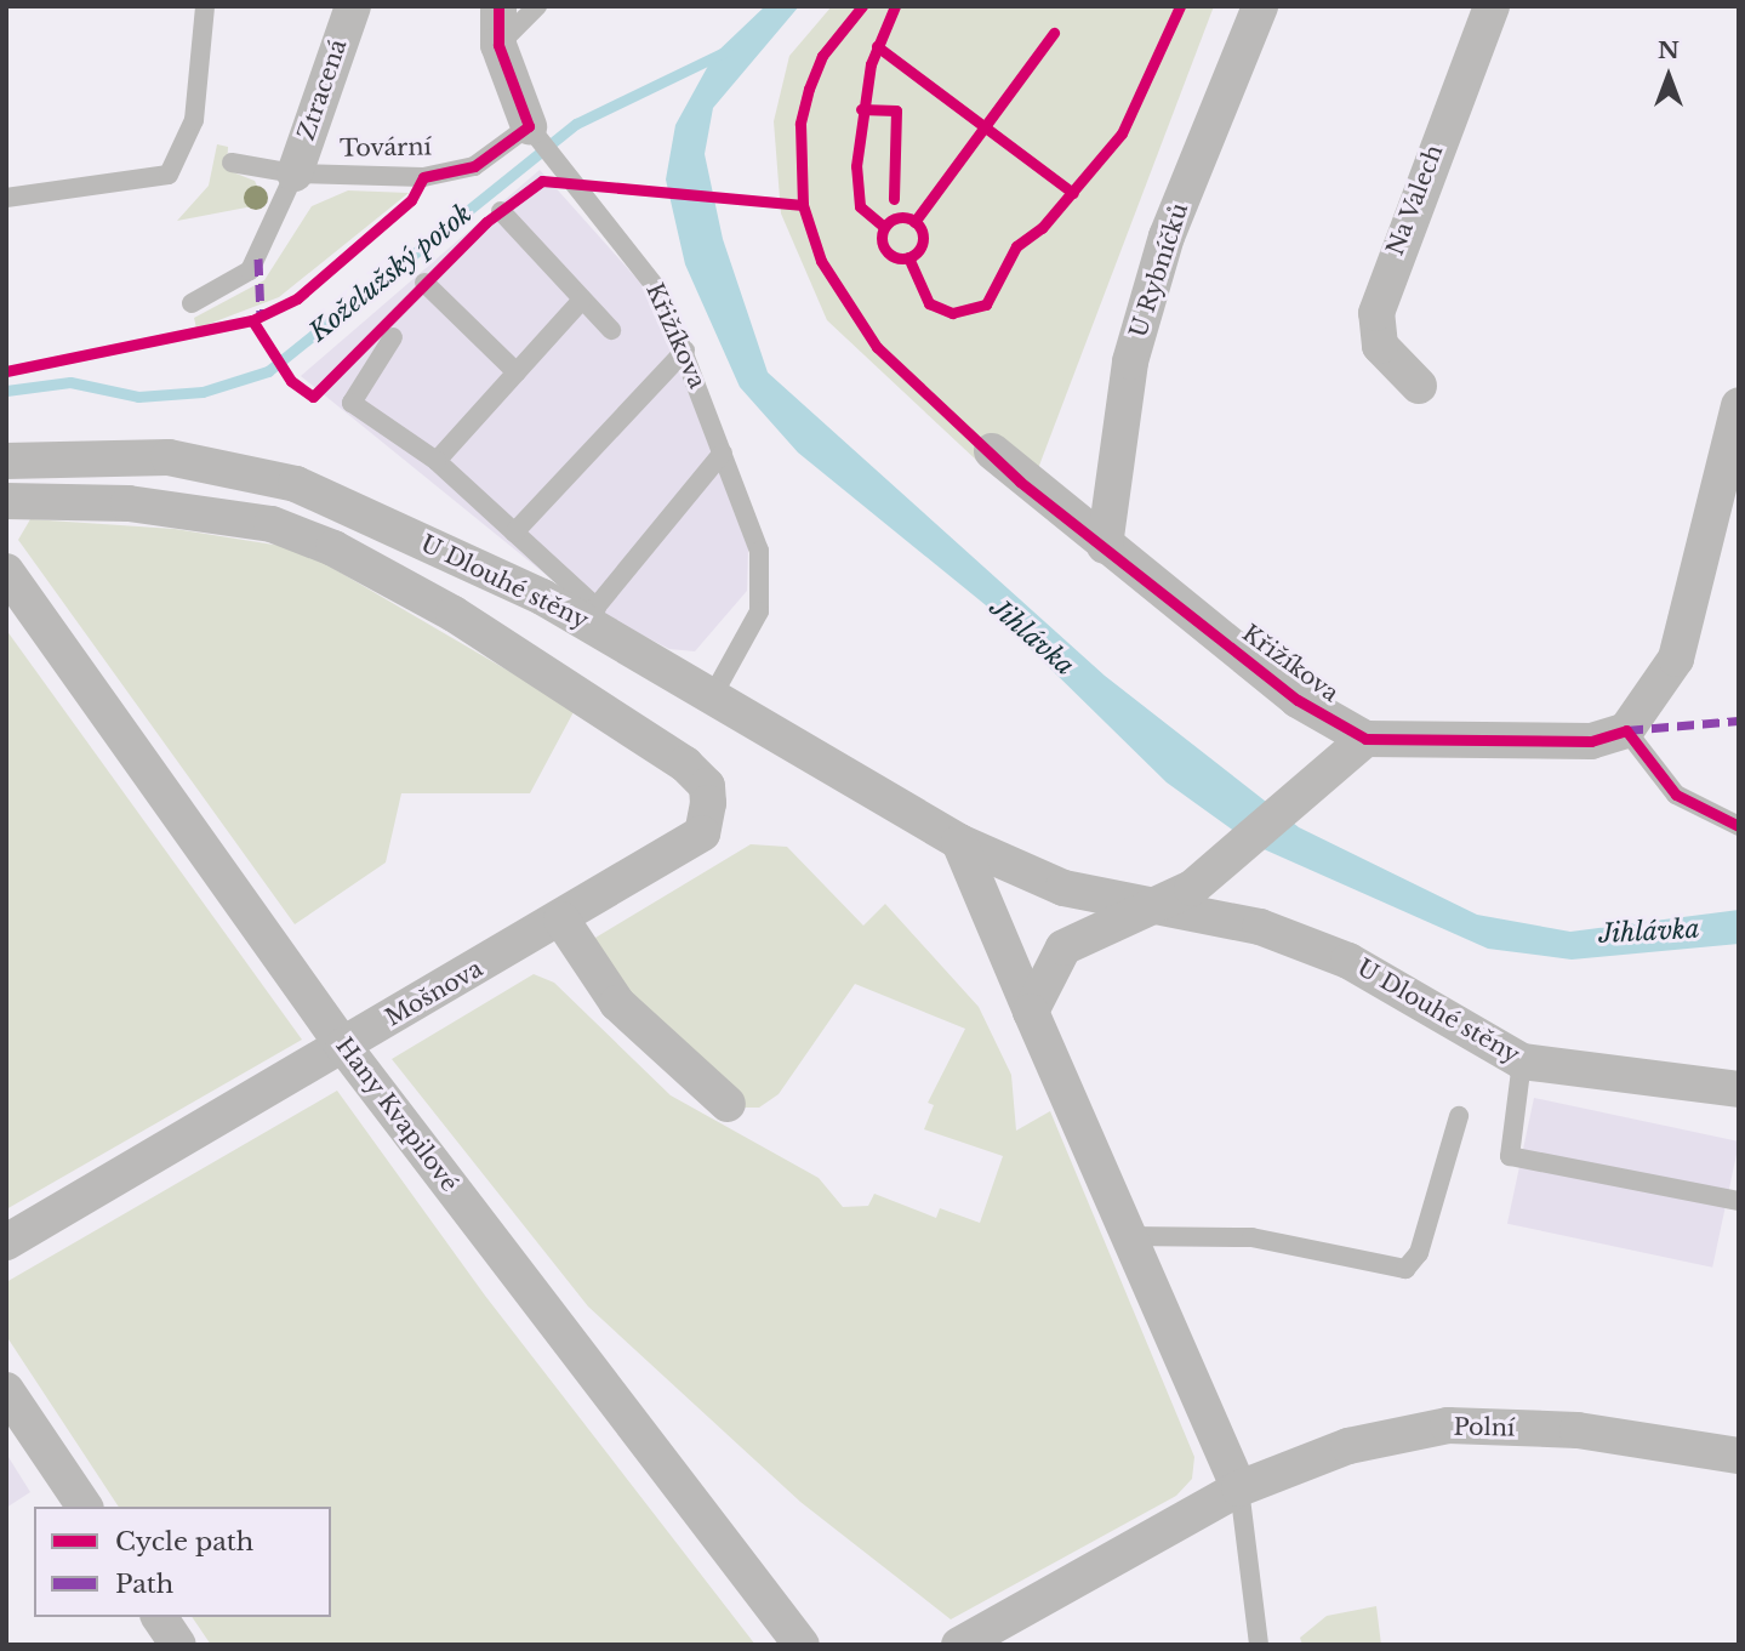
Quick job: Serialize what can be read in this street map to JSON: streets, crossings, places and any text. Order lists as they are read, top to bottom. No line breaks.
{"streets":{"street":["Ztracená","Na Valech","U Rybníčků","Křižíkova","U Dlouhé stěny","Mošnova","Hany Kvapilové","Polní"],"lane":["Tovární"]},"crossings":[["Ztracená","Tovární"],["Tovární","Křižíkova"],["U Rybníčků","Křižíkova"],["Křižíkova","U Dlouhé stěny"],["U Dlouhé stěny","Mošnova"],["Mošnova","Hany Kvapilové"]],"water":["Koželužský potok","Jihlávka"],"legend":["Cycle path","Path"],"north":"top"}
